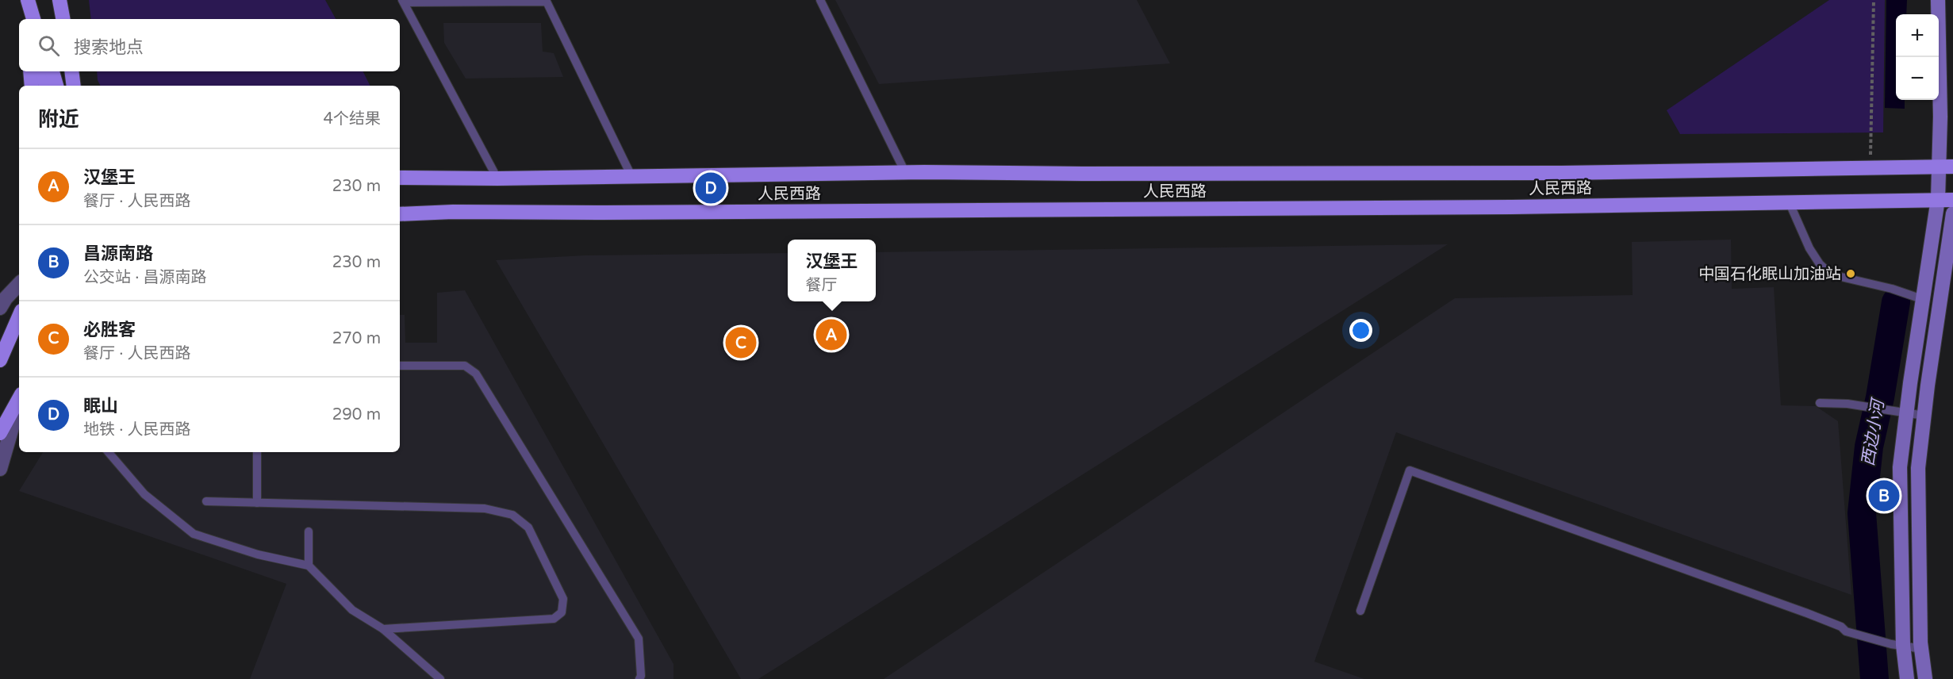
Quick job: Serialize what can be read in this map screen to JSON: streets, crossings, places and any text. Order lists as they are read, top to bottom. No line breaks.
{"streets":{"main road":["人民西路"]},"water":["西边小河"],"places":["中国石化眠山加油站"],"page":{"map_buttons":["+","−"],"search":"搜索地点","heading":["附近","4个结果"],"list":[{"mark":"A","name":"汉堡王","note":"餐厅 · 人民西路","value":"230 m"},{"mark":"B","name":"昌源南路","note":"公交站 · 昌源南路","value":"230 m"},{"mark":"C","name":"必胜客","note":"餐厅 · 人民西路","value":"270 m"},{"mark":"D","name":"眠山","note":"地铁 · 人民西路","value":"290 m"}],"pins":["D","A","C","B"],"popup":["汉堡王","餐厅"]}}
